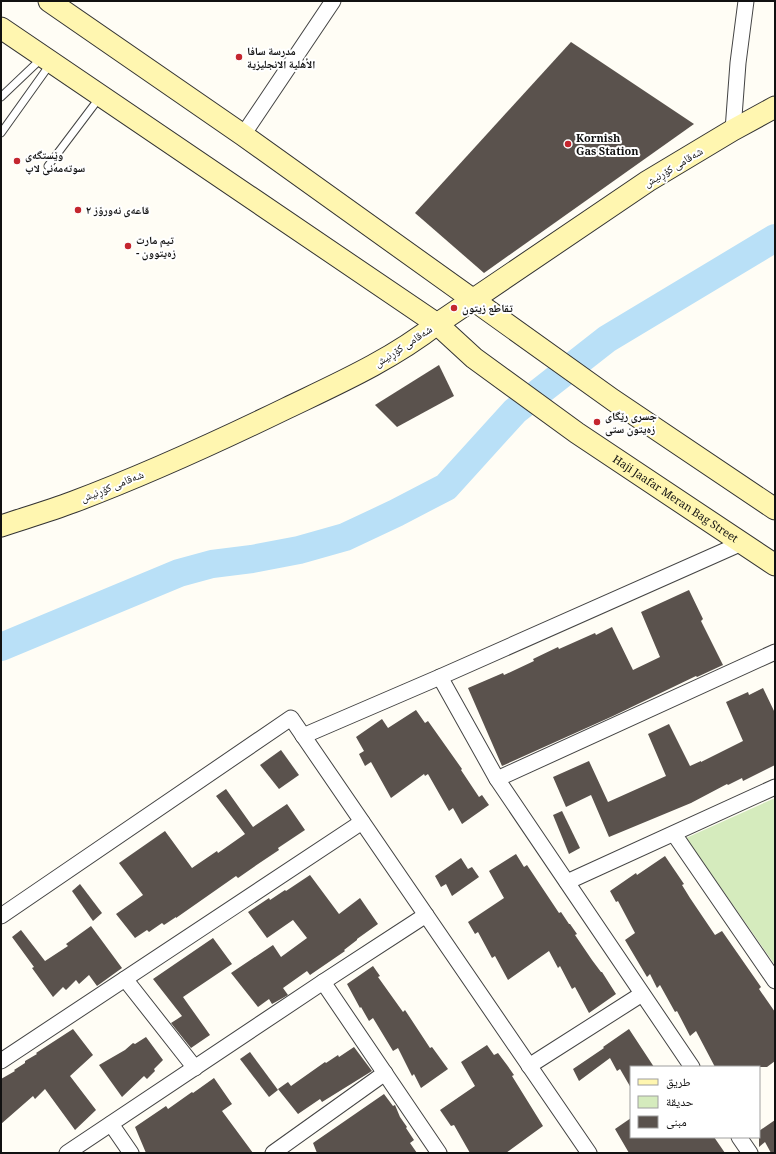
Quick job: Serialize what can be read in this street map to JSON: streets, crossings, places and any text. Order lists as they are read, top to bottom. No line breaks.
{"streets":{"street":["شەقامی کۆڕنیش","Haji Jaafar Meran Bag Street"]},"crossings":[["شەقامی کۆڕنیش","Haji Jaafar Meran Bag Street"]],"places":["مدرسة سافا الأهلية الانجليزية","Kornish Gas Station","وێستگەی سوتەمەنی لاپ","قاعەی نەورۆز ٢","تیم مارت - زەیتوون","تقاطع زيتون","جسری رێگای زەیتون ستی"],"legend":["طريق","حديقة","مبنى"]}
